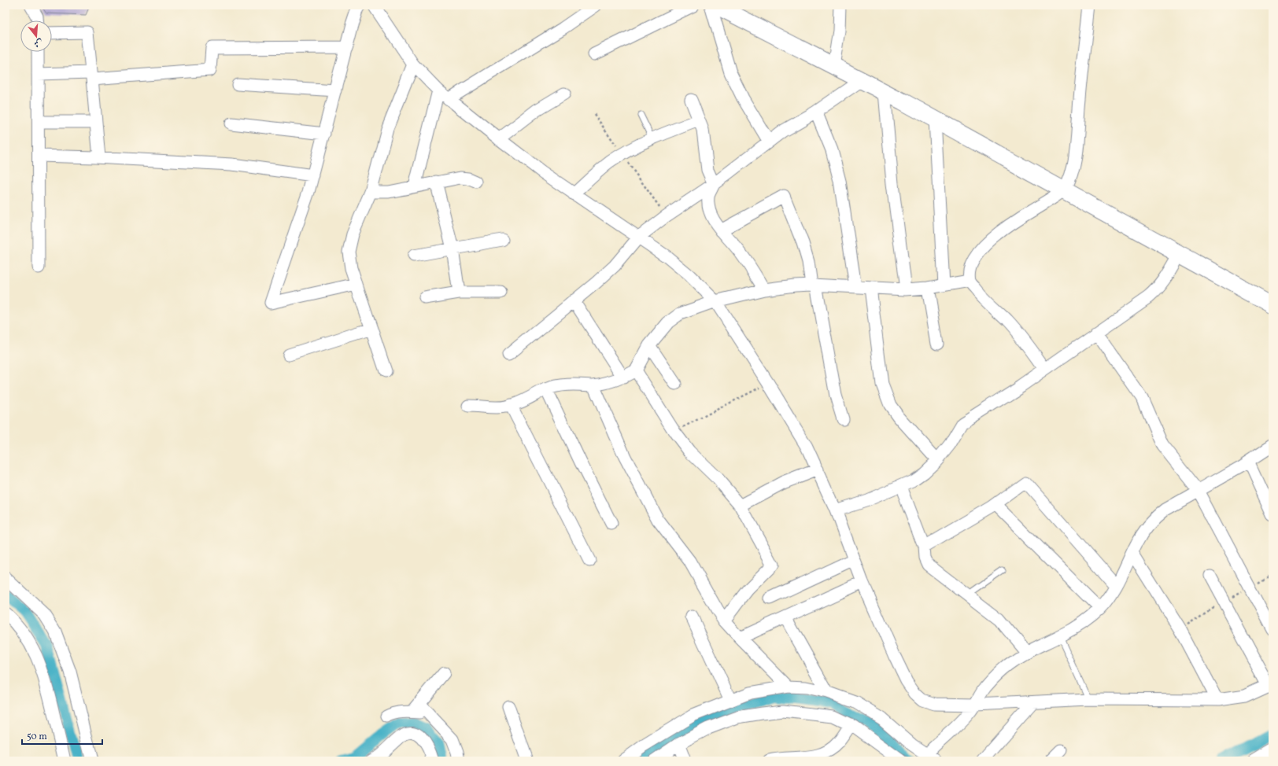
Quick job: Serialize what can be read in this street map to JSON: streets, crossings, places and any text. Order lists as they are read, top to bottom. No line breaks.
{"scale_bar":"50 m","north":"bottom"}
